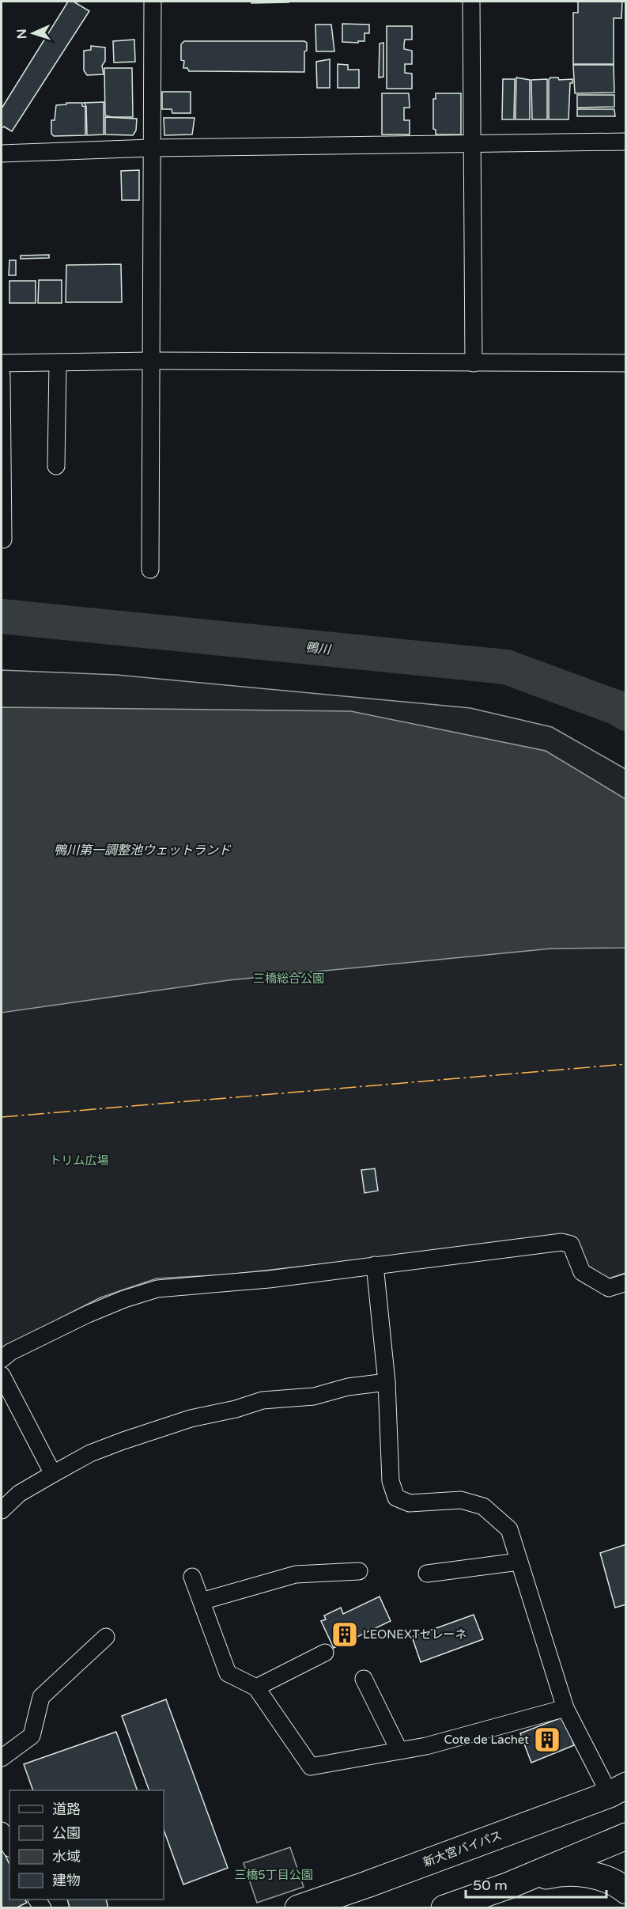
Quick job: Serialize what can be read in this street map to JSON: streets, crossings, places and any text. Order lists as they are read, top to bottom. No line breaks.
{"streets":{"highway":["新大宮バイパス"]},"water":["鴨川","鴨川第一調整池ウェットランド"],"parks":["三橋総合公園","トリム広場","三橋5丁目公園"],"places":{"building":["LEONEXTセレーネ","Cote de Lachet"]},"legend":["道路","公園","水域","建物"],"scale_bar":"50 m","north":"left"}
